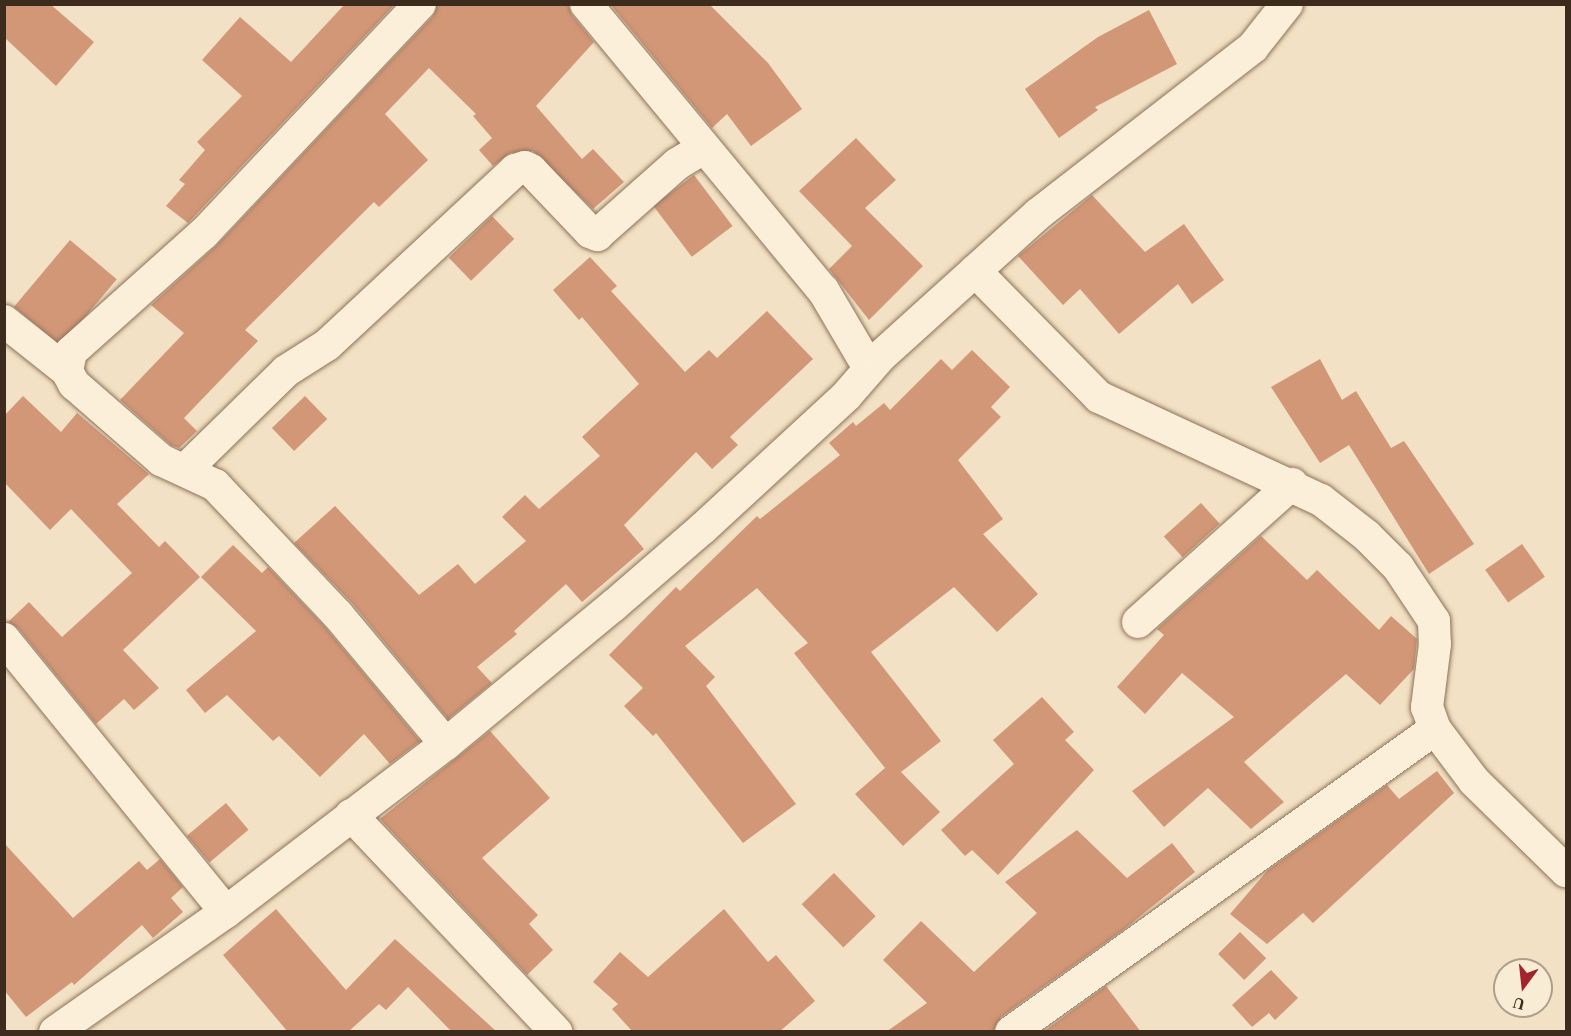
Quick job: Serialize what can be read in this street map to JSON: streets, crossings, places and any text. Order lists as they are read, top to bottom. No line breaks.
{"north":"bottom"}
